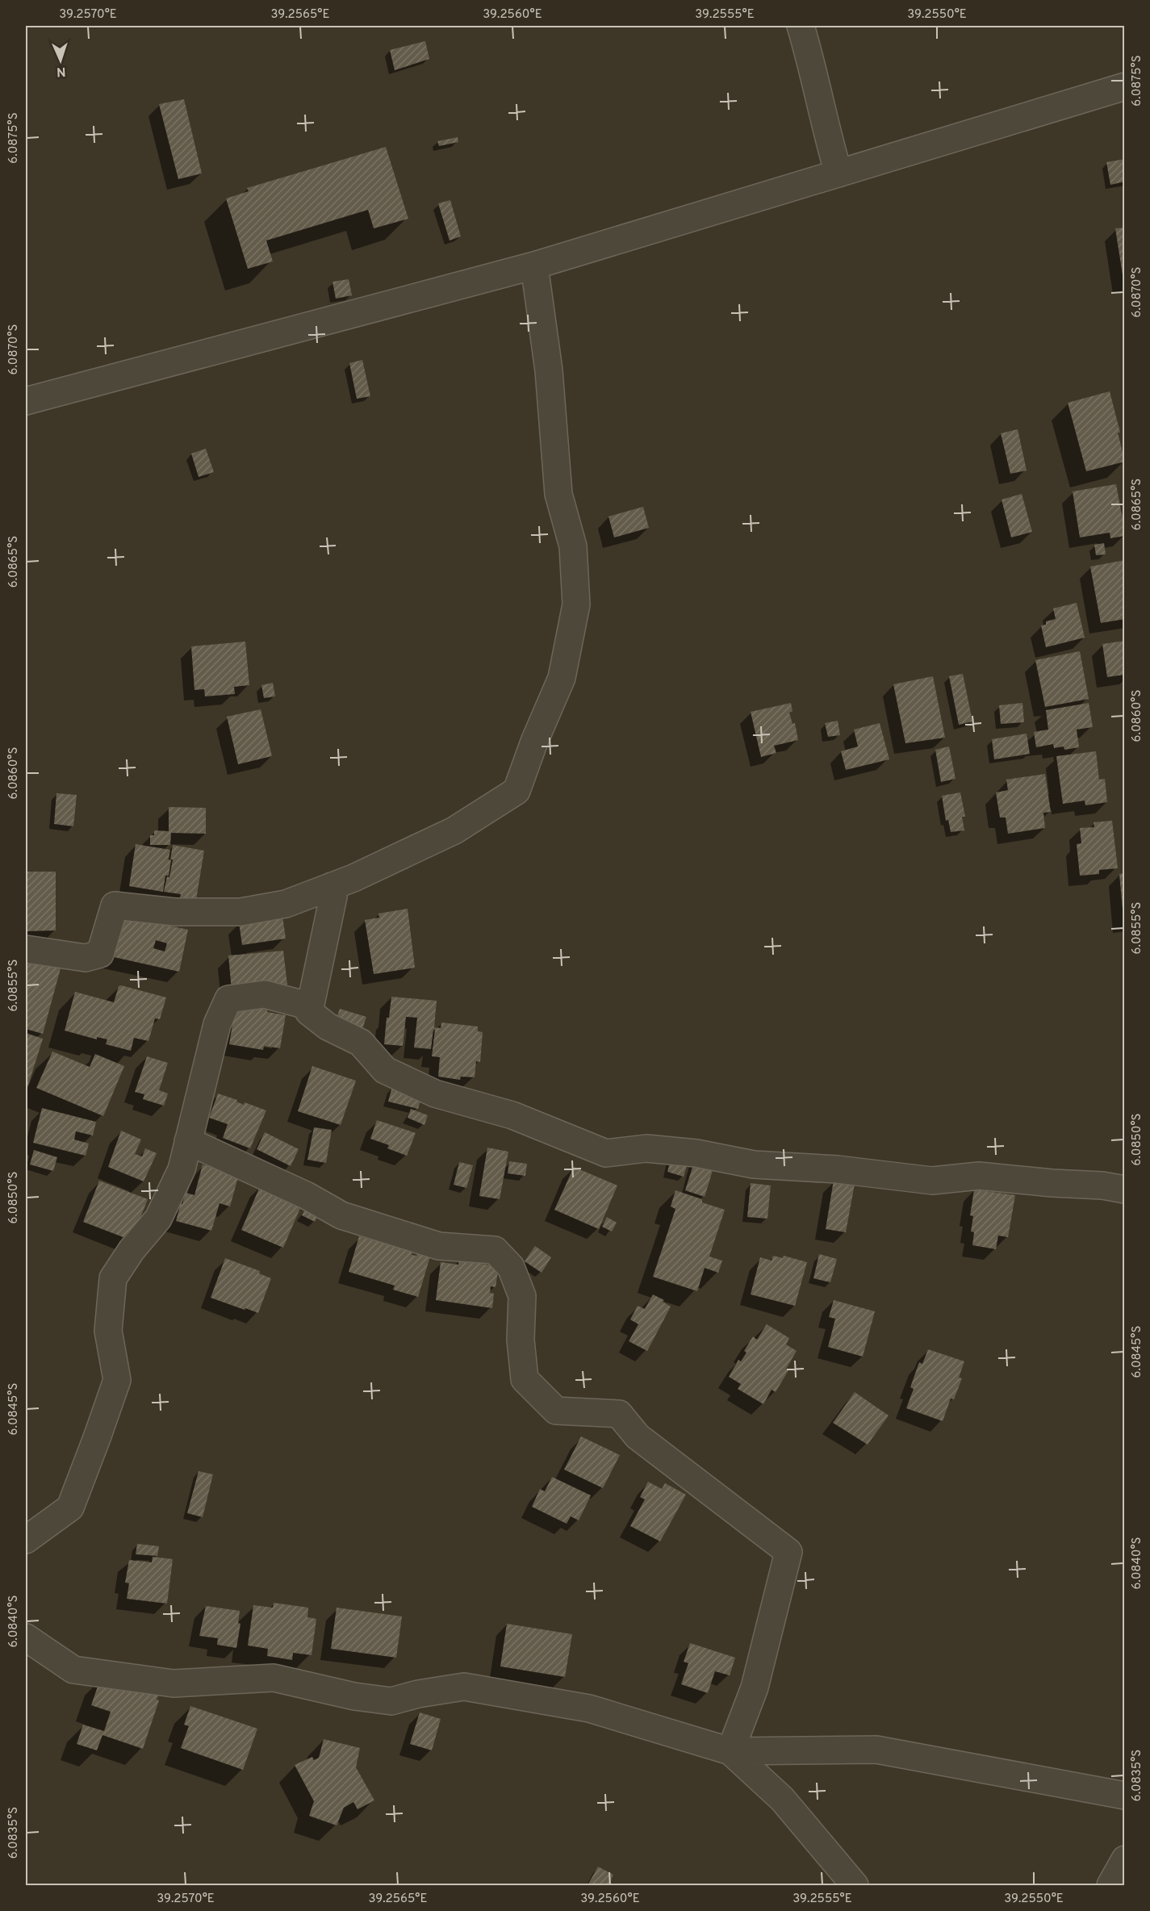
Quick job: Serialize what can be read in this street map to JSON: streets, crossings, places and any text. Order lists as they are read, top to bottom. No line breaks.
{"north":"bottom","coordinates":["39.2570°E","39.2565°E","39.2560°E","39.2555°E","39.2550°E","6.0875°S","6.0870°S","6.0865°S","6.0860°S","6.0855°S","6.0850°S","6.0845°S","6.0840°S","6.0835°S"]}
